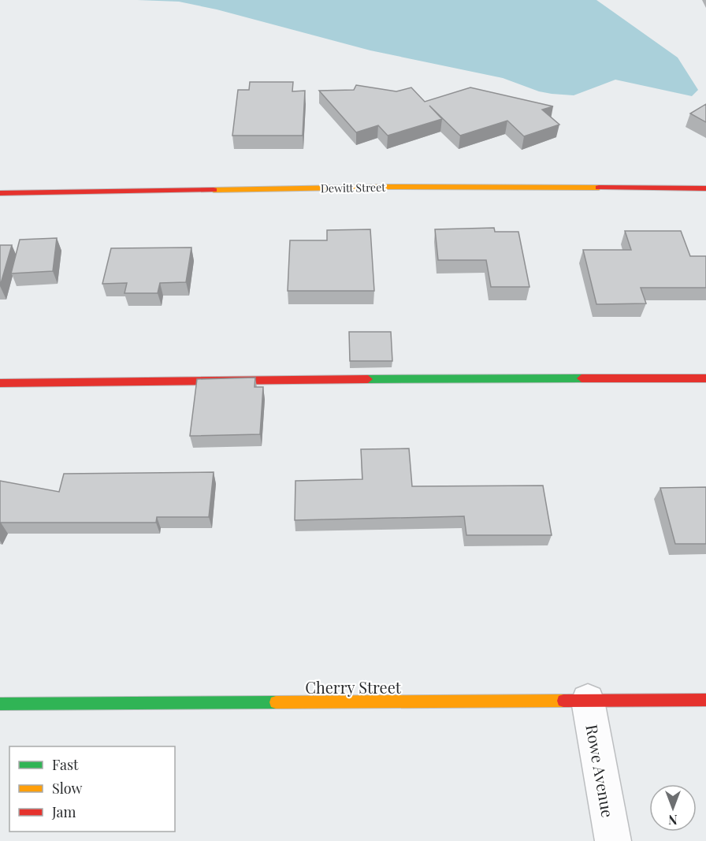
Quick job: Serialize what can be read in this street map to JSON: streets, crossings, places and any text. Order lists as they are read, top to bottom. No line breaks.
{"streets":{"street":["Dewitt Street","Cherry Street","Rowe Avenue"]},"crossings":[["Cherry Street","Rowe Avenue"]],"legend":["Fast","Slow","Jam"],"north":"bottom"}
